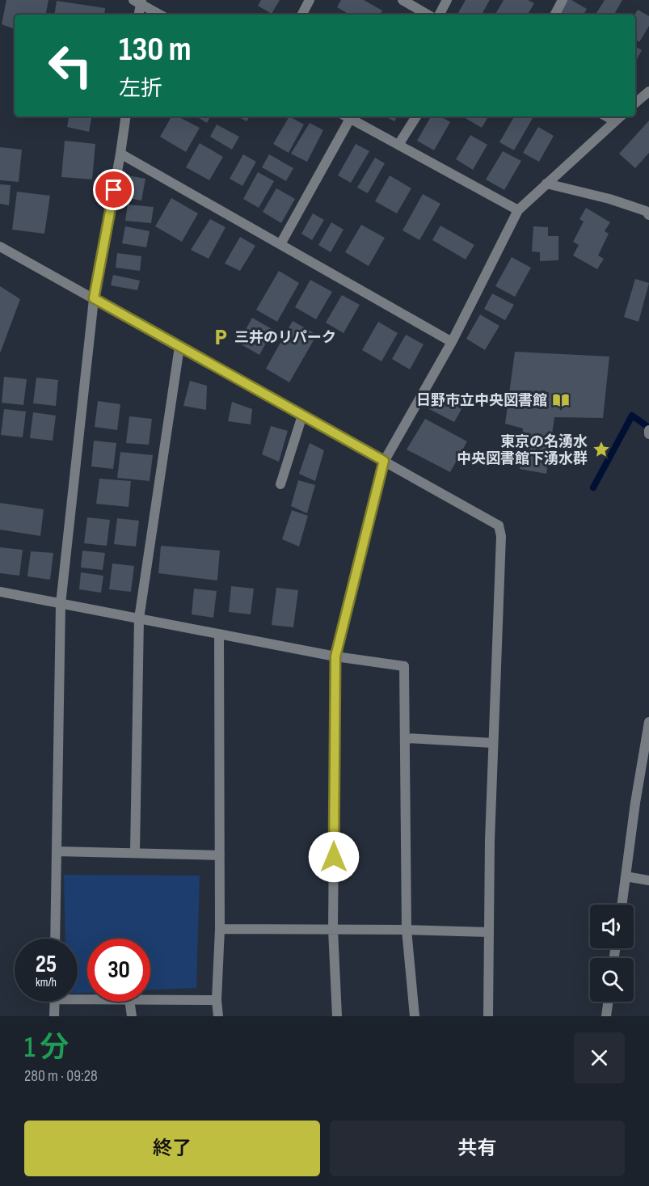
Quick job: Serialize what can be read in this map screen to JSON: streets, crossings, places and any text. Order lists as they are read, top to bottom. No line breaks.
{"places":{"parking":["三井のリパーク"],"library":["日野市立中央図書館"],"place":["東京の名湧水 中央図書館下湧水群"]},"page":{"turn":["130 m","左折"],"speed":"25 km/h","limit":"30","heading":["1 分","280 m · 09:28"],"buttons":["終了","共有"]}}
